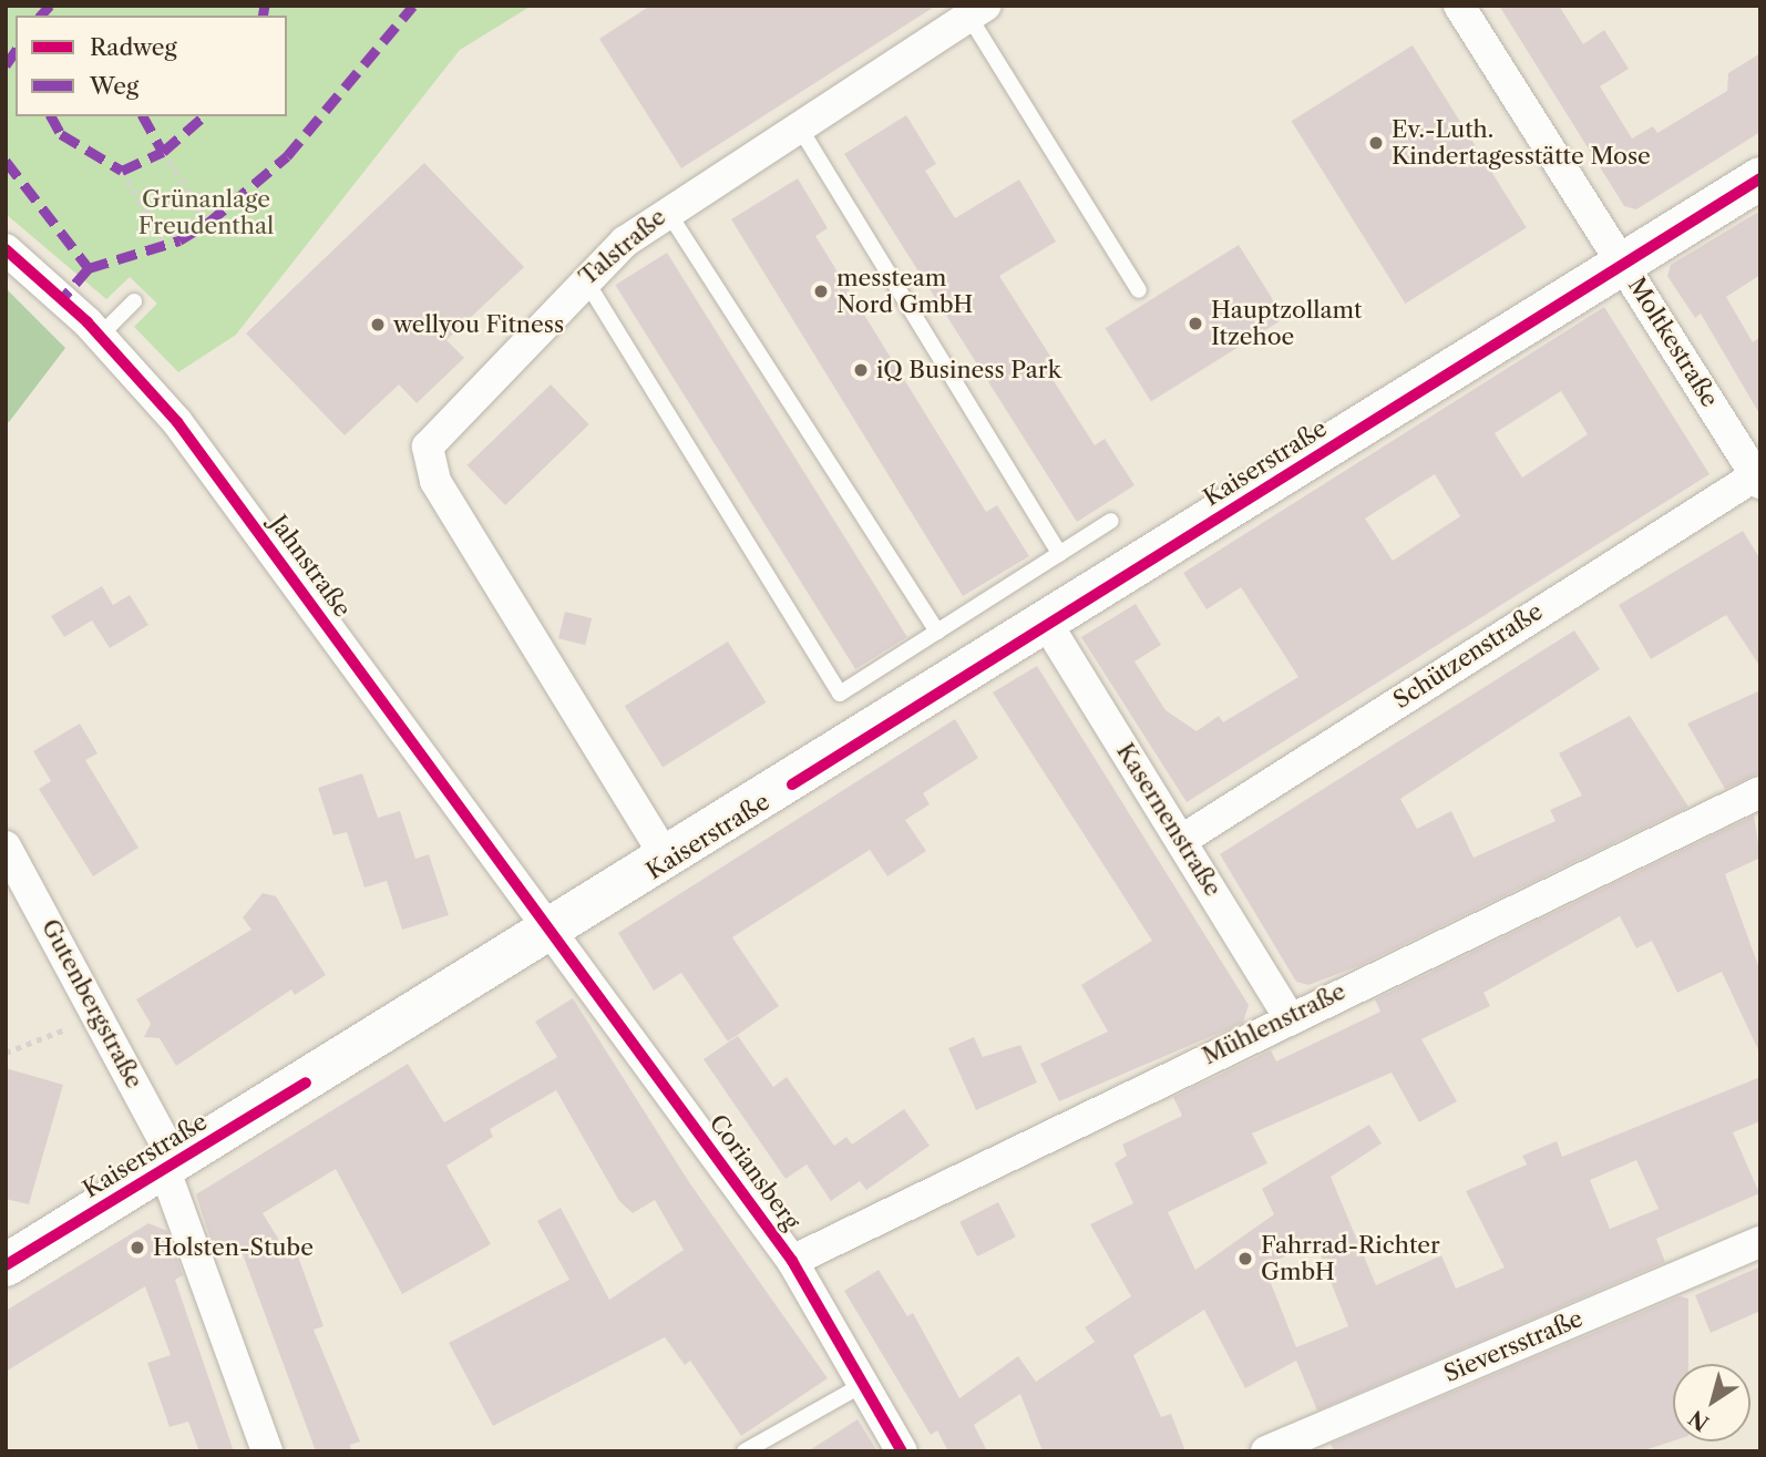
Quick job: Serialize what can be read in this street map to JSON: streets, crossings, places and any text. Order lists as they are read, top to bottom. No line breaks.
{"streets":{"main road":["Kaiserstraße"],"street":["Talstraße","Moltkestraße","Jahnstraße","Schützenstraße","Kasernenstraße","Gutenbergstraße","Mühlenstraße","Coriansberg","Sieversstraße"]},"crossings":[["Talstraße","Kaiserstraße"],["Moltkestraße","Kaiserstraße"],["Moltkestraße","Schützenstraße"],["Kaiserstraße","Jahnstraße"],["Kaiserstraße","Kasernenstraße"],["Kaiserstraße","Gutenbergstraße"],["Kaiserstraße","Coriansberg"],["Jahnstraße","Coriansberg"],["Schützenstraße","Kasernenstraße"],["Kasernenstraße","Mühlenstraße"],["Mühlenstraße","Coriansberg"]],"parks":["Grünanlage Freudenthal"],"places":["Ev.-Luth. Kindertagesstätte Mose","messteam Nord GmbH","Hauptzollamt Itzehoe","wellyou Fitness","iQ Business Park","Holsten-Stube","Fahrrad-Richter GmbH"],"legend":["Radweg","Weg"],"north":"bottom left"}
